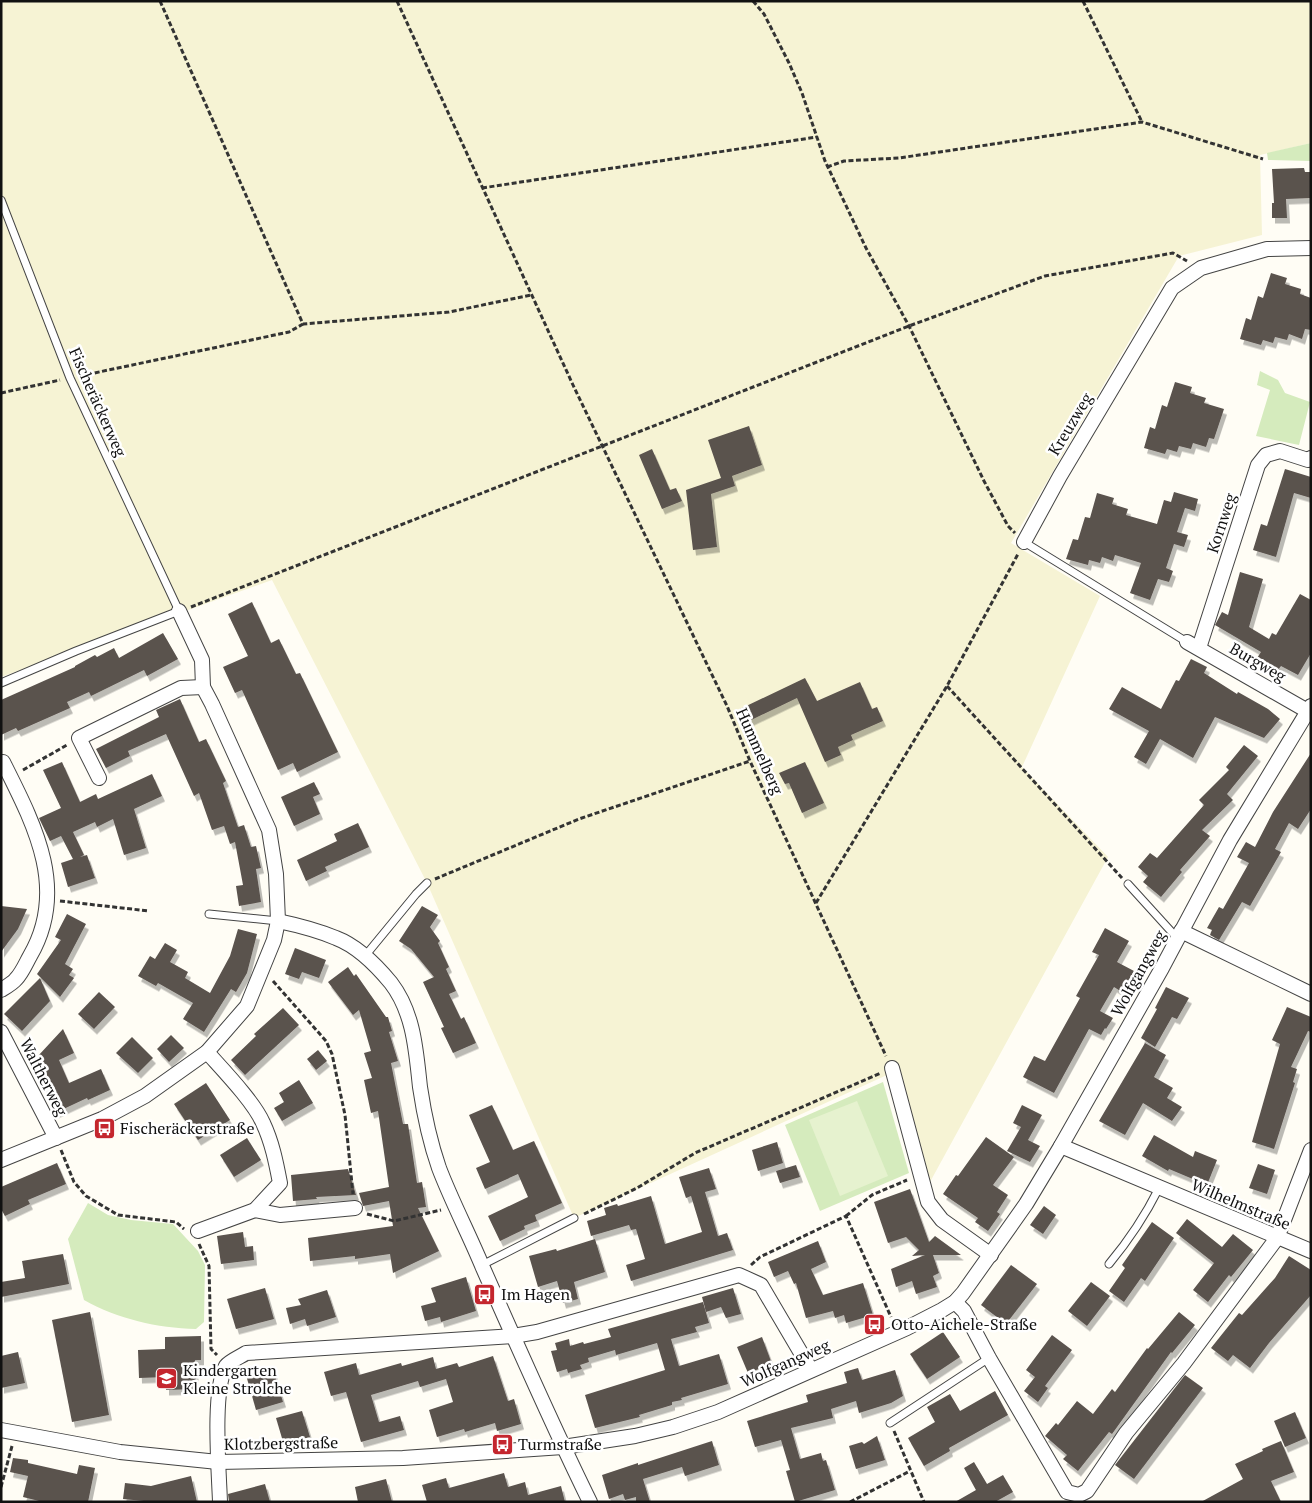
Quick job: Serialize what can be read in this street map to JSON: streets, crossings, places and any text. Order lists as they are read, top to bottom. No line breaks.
{"streets":{"street":["Kreuzweg","Kornweg","Burgweg","Wolfgangweg","Waltherweg","Wilhelmstraße","Klotzbergstraße"],"lane":["Fischeräckerweg"],"path":["Hummelberg"]},"crossings":[["Kornweg","Burgweg"],["Burgweg","Wolfgangweg"],["Wolfgangweg","Wilhelmstraße"],["Wolfgangweg","Klotzbergstraße"]],"places":{"bus stop":["Fischeräckerstraße","Im Hagen","Otto-Aichele-Straße","Turmstraße"],"school or university":["Kindergarten Kleine Strolche"]}}
